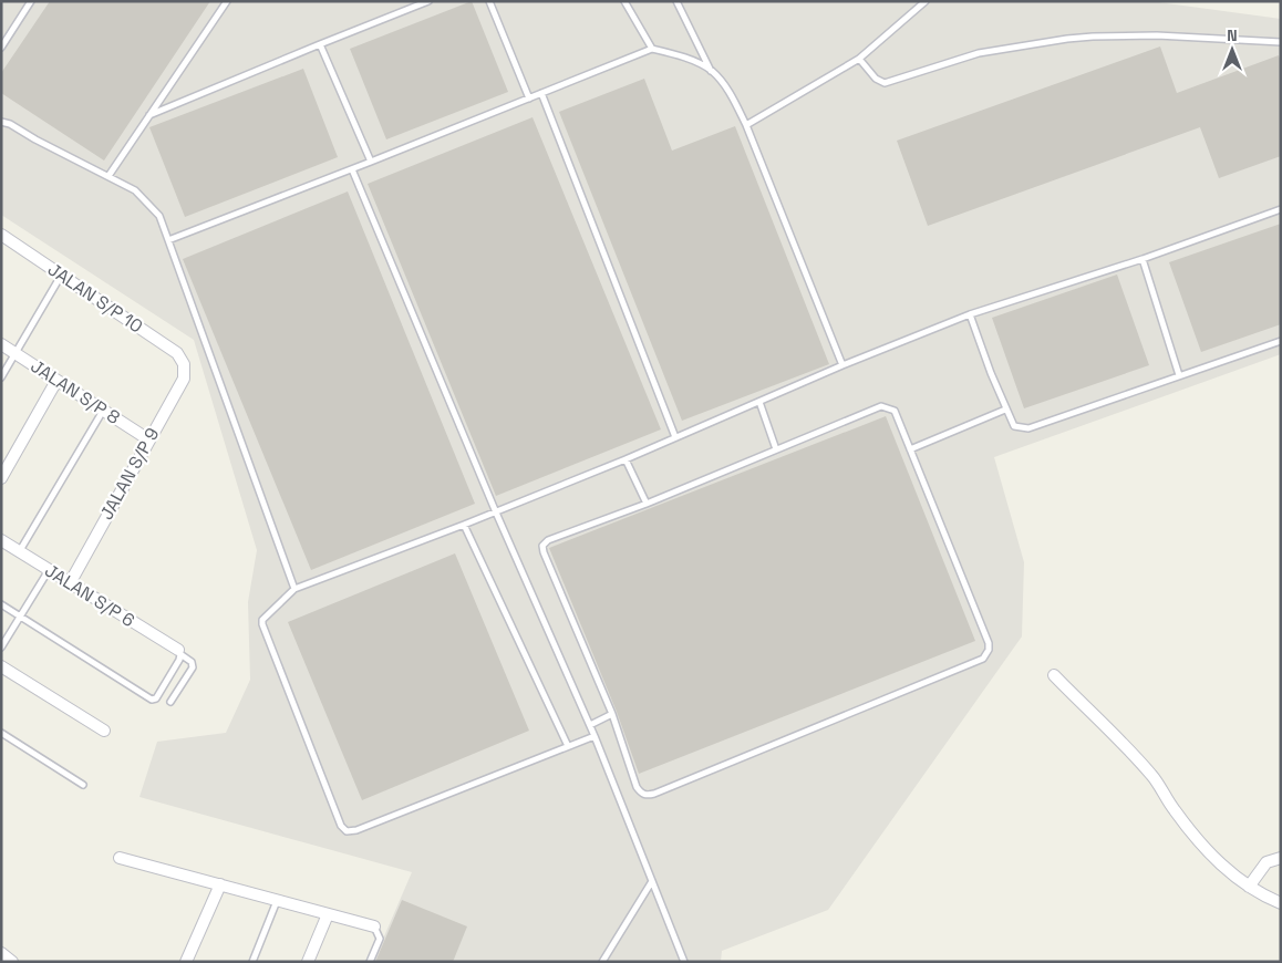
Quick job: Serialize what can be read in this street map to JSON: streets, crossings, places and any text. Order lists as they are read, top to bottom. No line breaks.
{"streets":{"street":["JALAN S/P 10","JALAN S/P 8","JALAN S/P 9","JALAN S/P 6"]},"crossings":[["JALAN S/P 10","JALAN S/P 9"],["JALAN S/P 8","JALAN S/P 9"],["JALAN S/P 9","JALAN S/P 6"]],"north":"top"}
